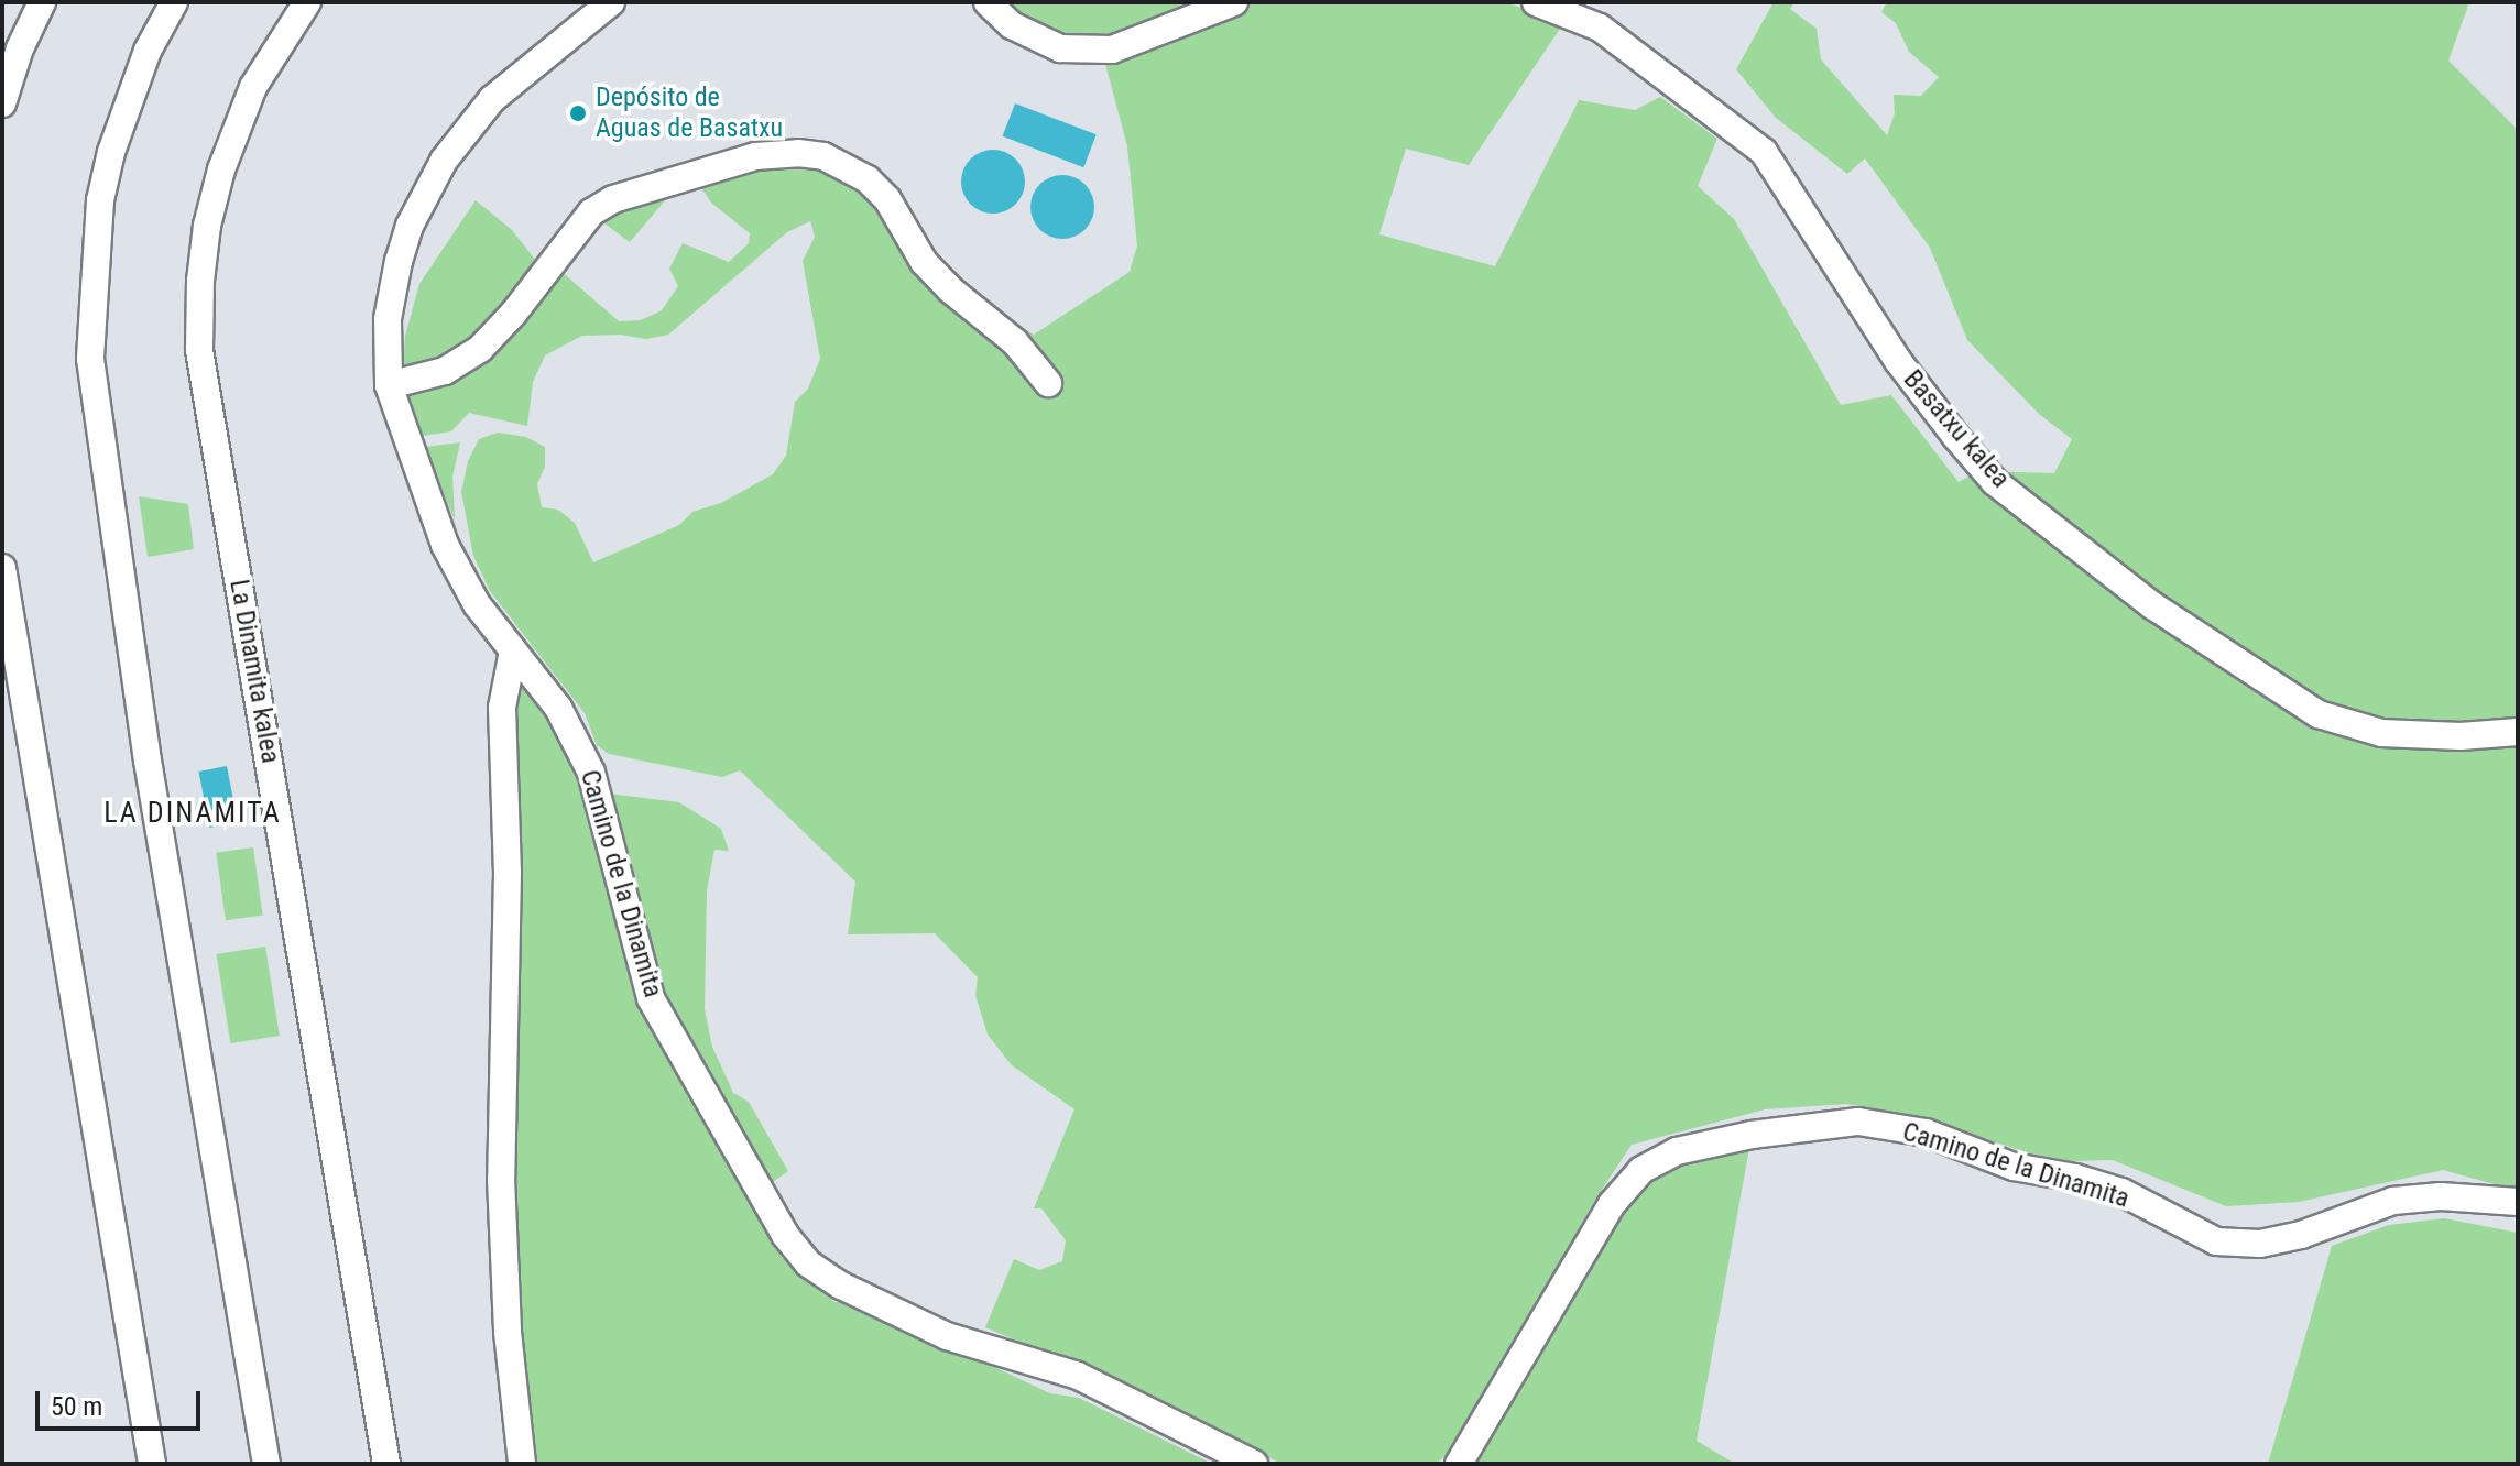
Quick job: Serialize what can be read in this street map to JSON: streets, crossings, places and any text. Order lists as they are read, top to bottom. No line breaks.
{"streets":{"street":["Basatxu kalea","La Dinamita kalea","Camino de la Dinamita"]},"districts":["LA DINAMITA"],"places":["Depósito de Aguas de Basatxu"],"scale_bar":"50 m"}
